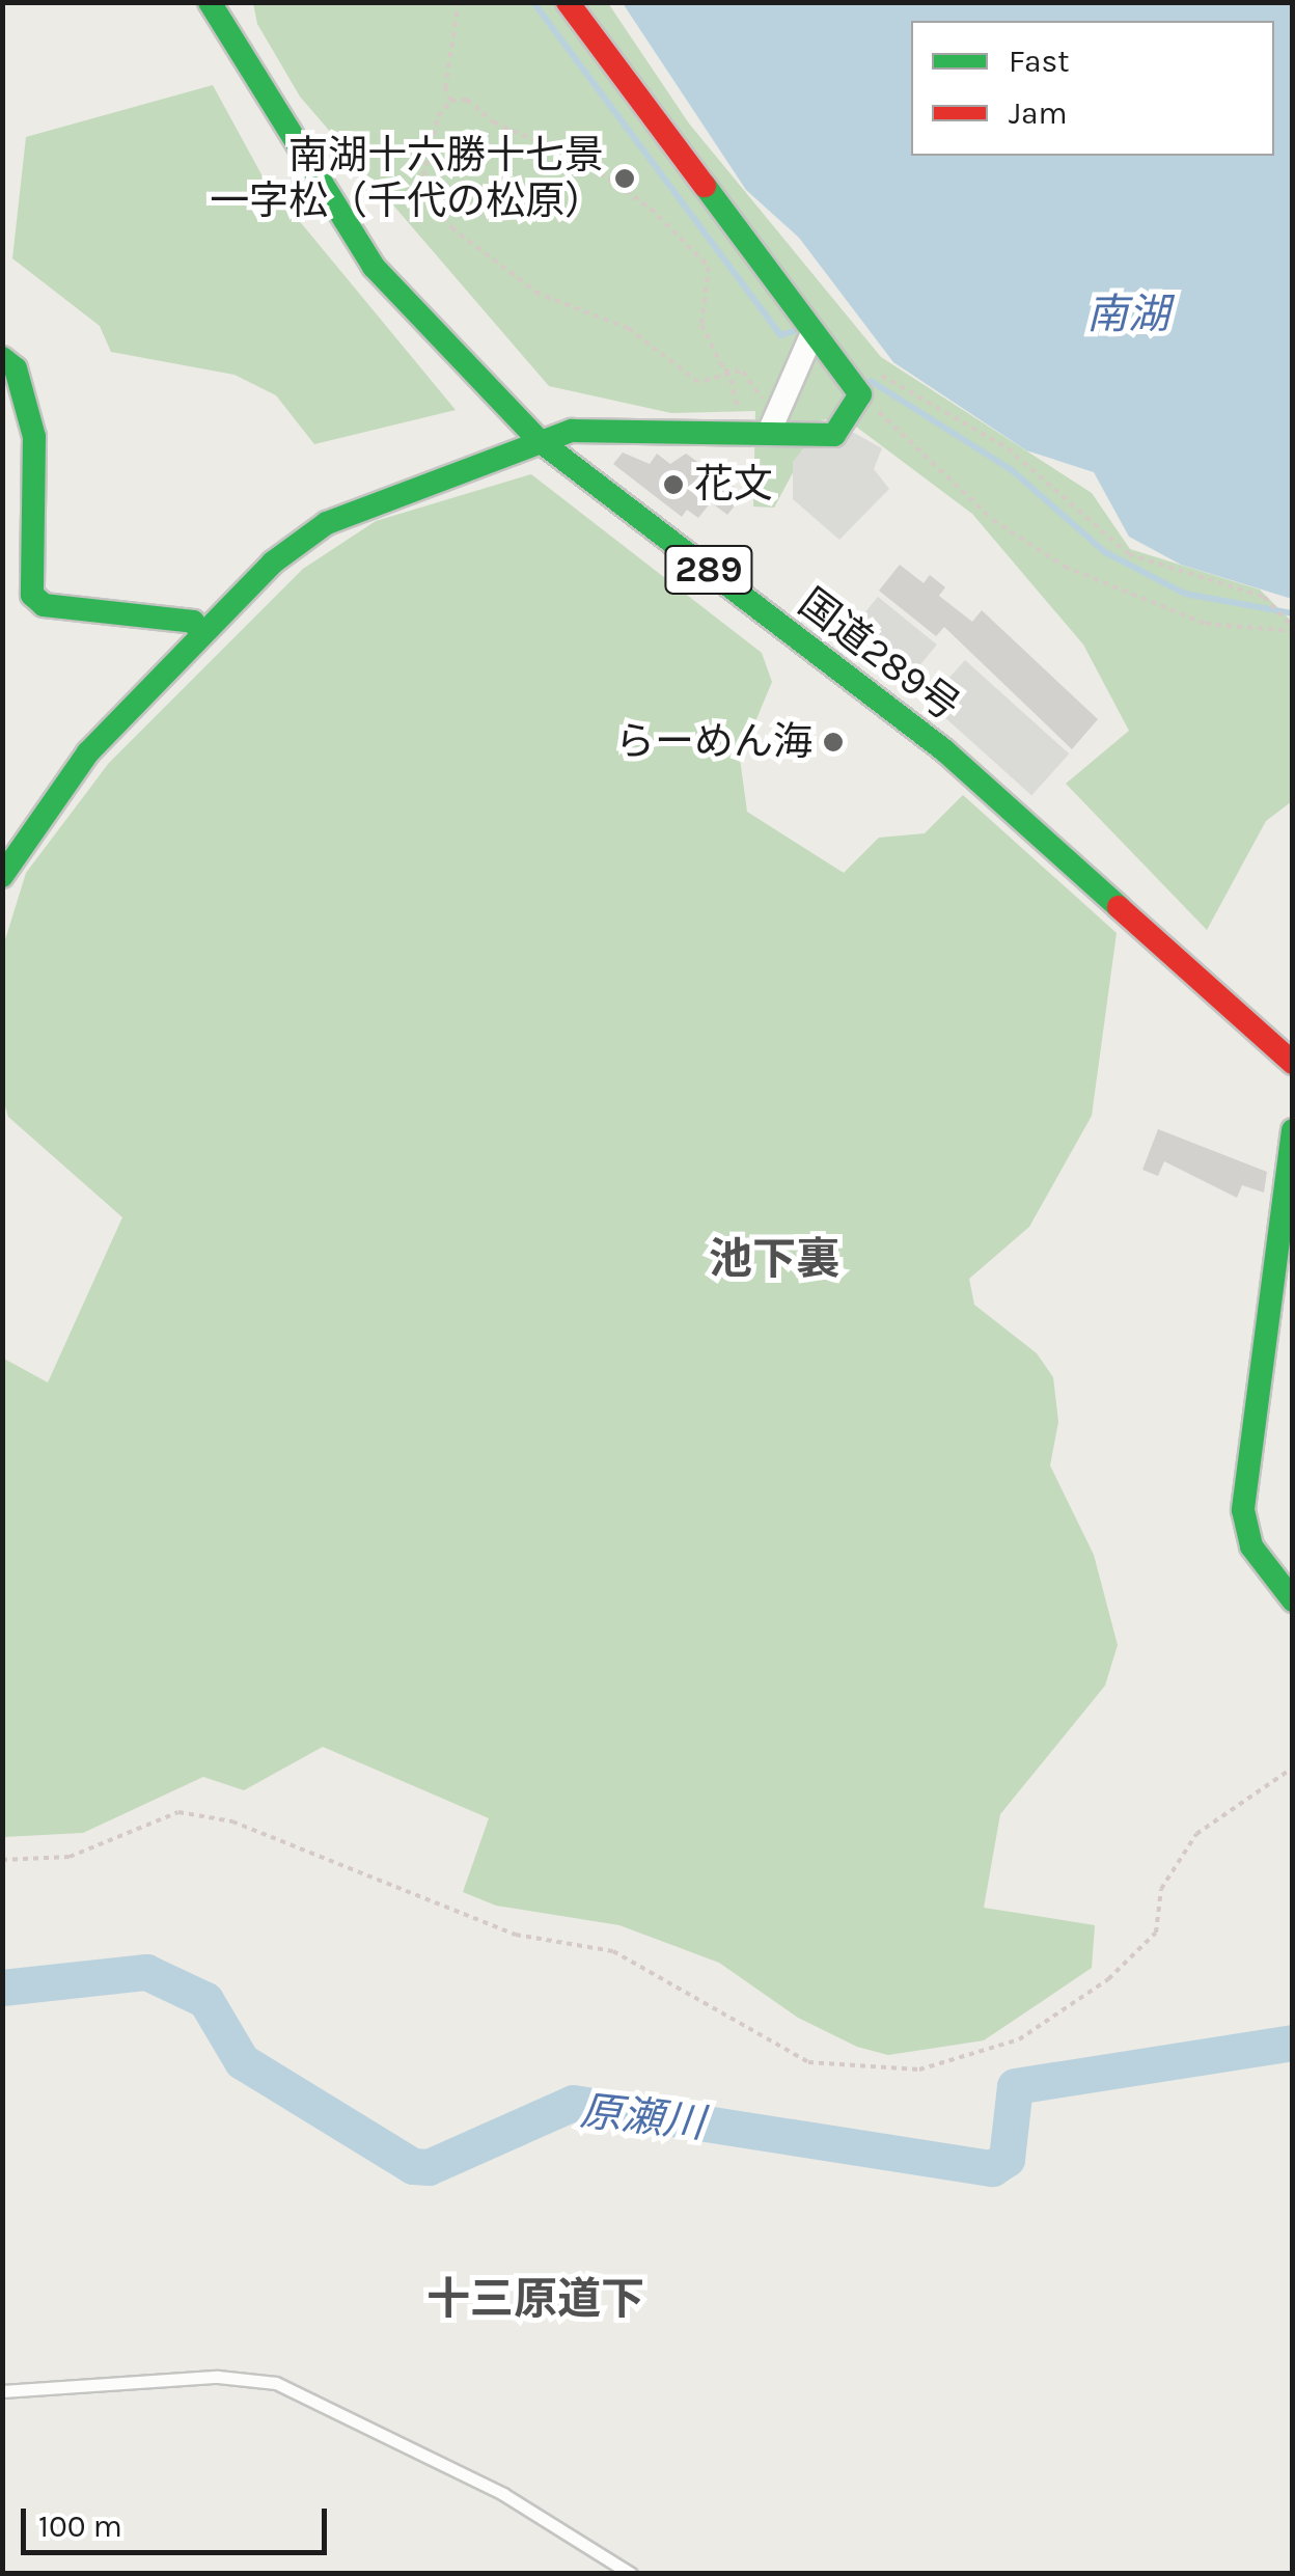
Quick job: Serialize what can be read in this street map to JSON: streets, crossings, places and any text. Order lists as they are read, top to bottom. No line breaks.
{"streets":{"main road":["289","国道289号"]},"districts":["池下裏","十三原道下"],"water":["南湖","原瀬川"],"places":["南湖十六勝十七景 一字松（千代の松原）","花文","らーめん海"],"legend":["Fast","Jam"],"scale_bar":"100 m"}
